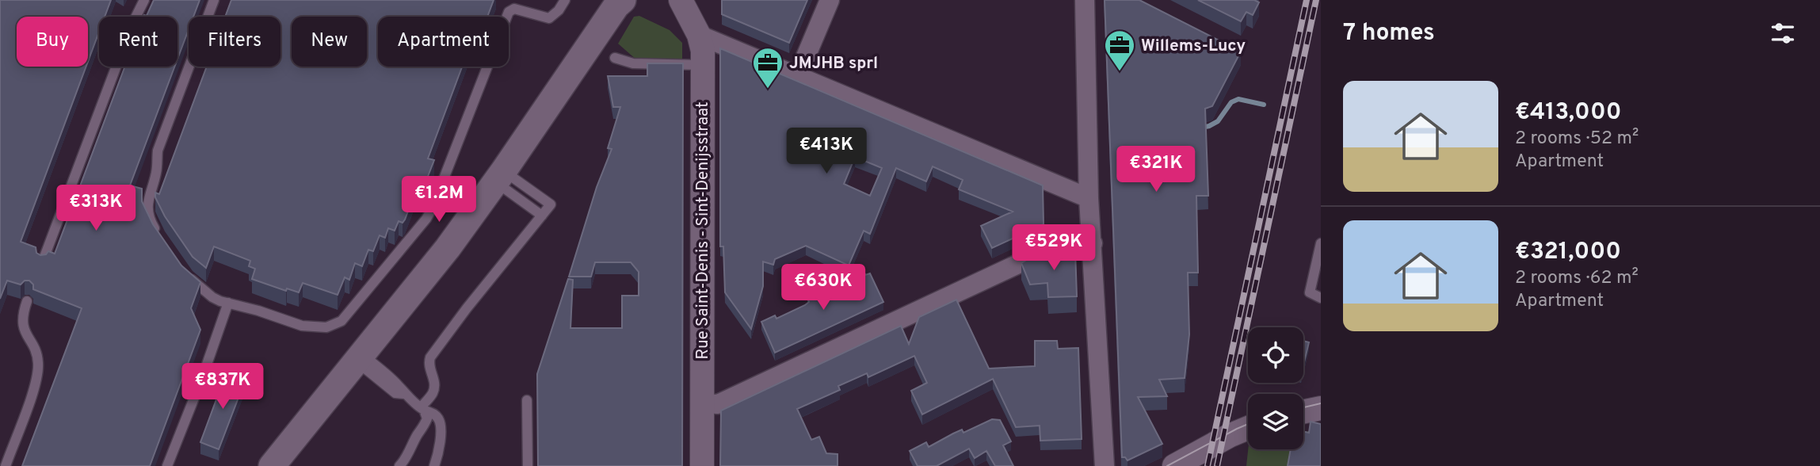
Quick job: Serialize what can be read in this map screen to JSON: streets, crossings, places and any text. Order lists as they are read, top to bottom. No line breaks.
{"streets":{"street":["Rue Saint-Denis - Sint-Denijsstraat"]},"places":{"office":["Willems-Lucy","JMJHB sprl"]},"page":{"heading":"7 homes","chip":["Buy","Rent","Filters","New","Apartment"],"list":[{"name":"€413,000","note":"2 rooms · 52 m² · Apartment"},{"name":"€321,000","note":"2 rooms · 62 m² · Apartment"}],"price":["€413K","€321K","€1.2M","€313K","€529K","€630K","€837K"]}}
